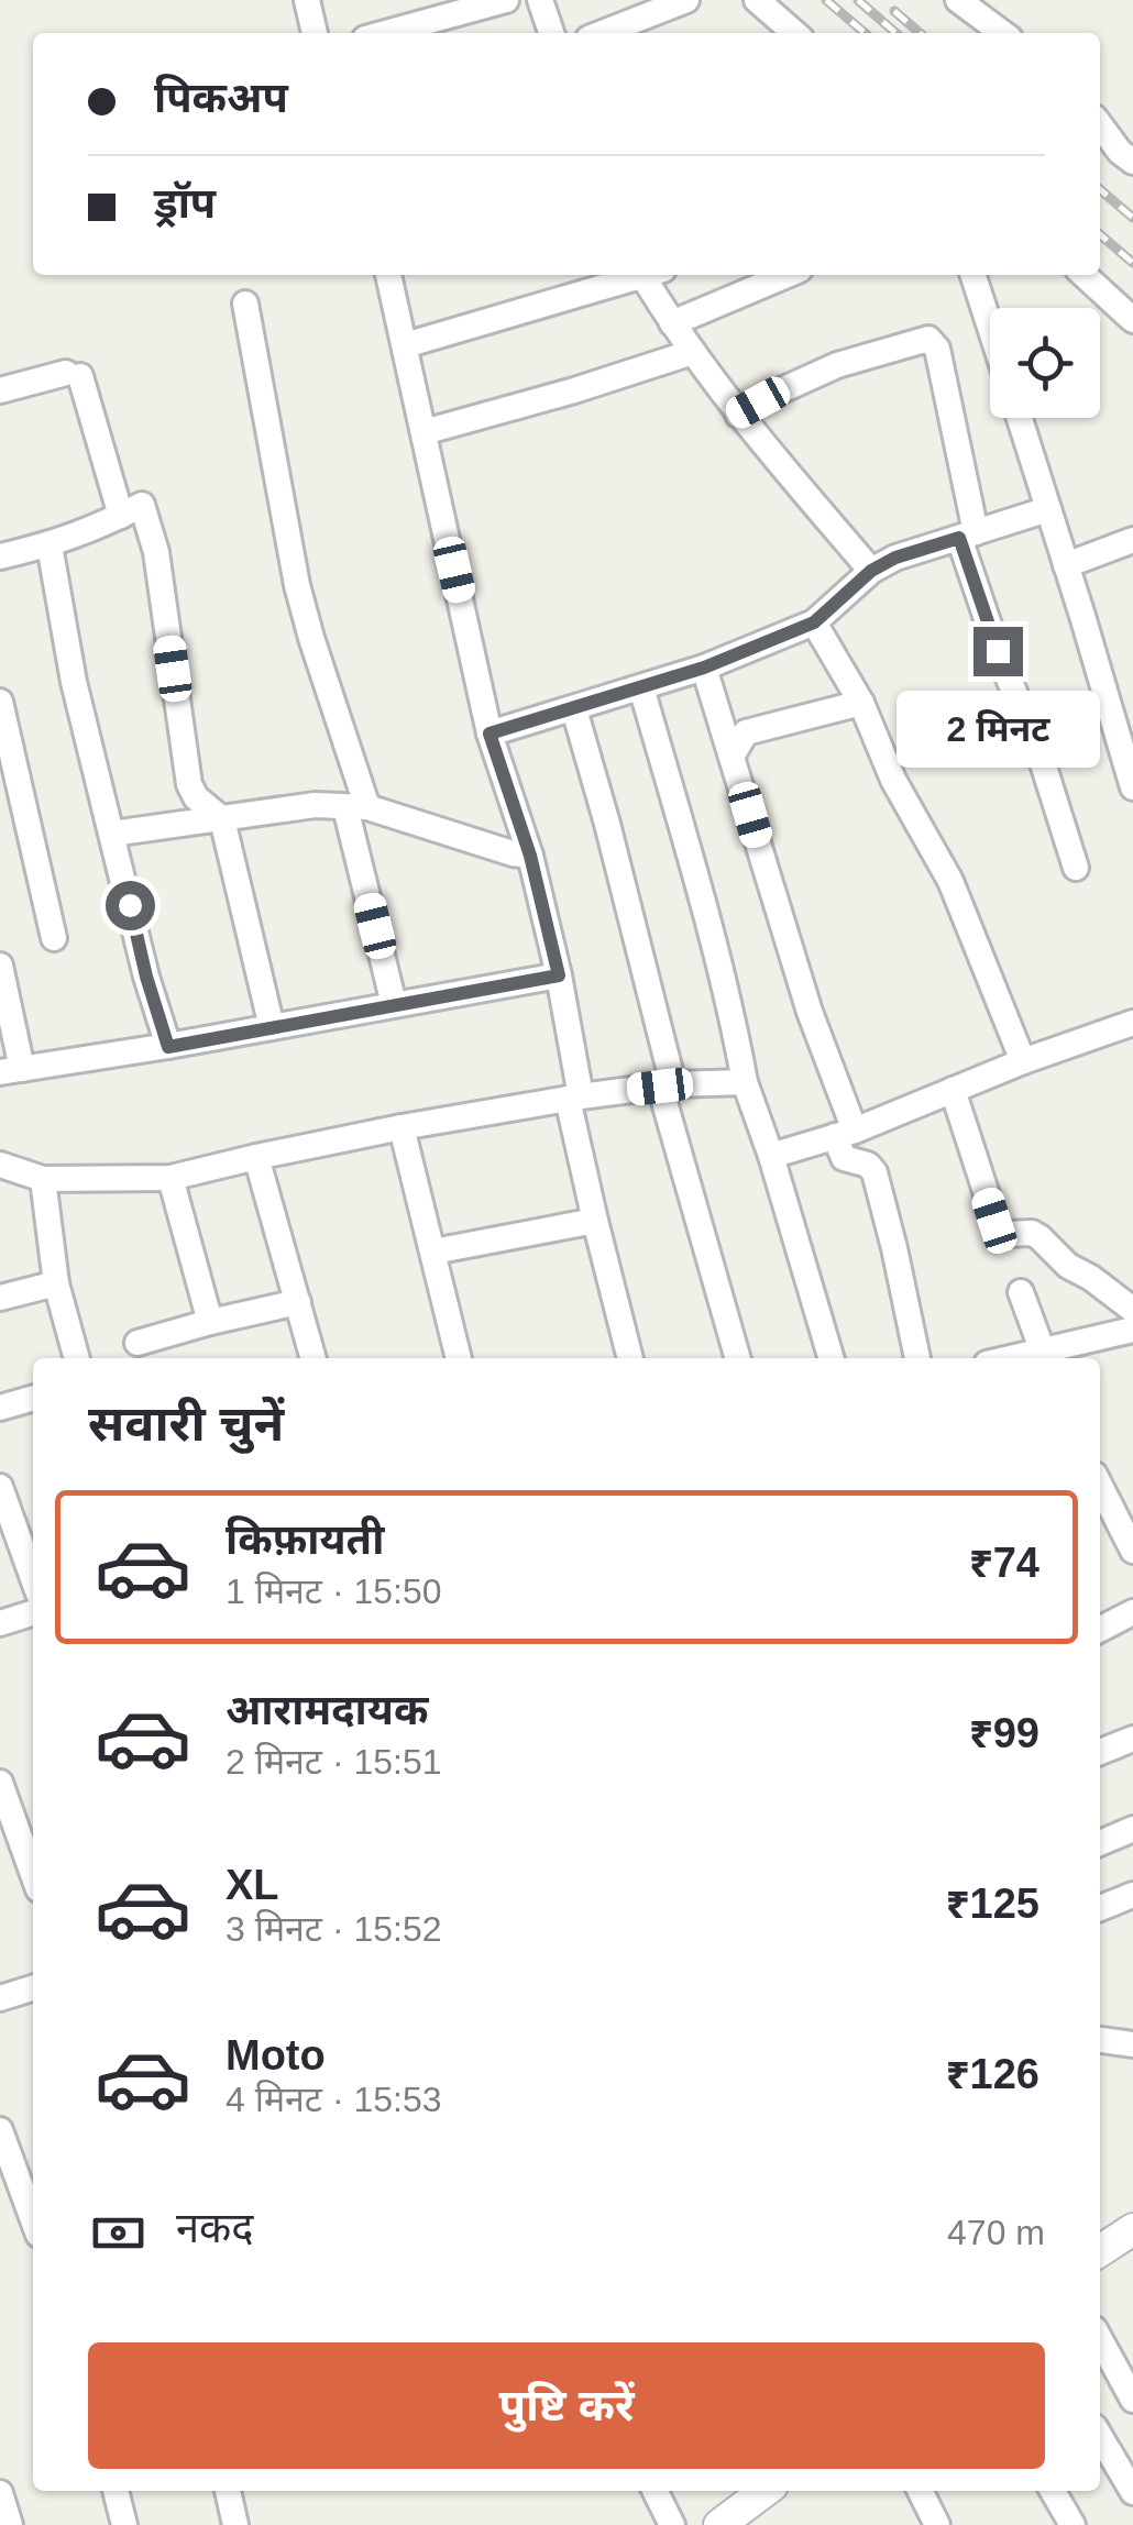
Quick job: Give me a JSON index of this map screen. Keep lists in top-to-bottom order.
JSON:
{
  "page": {
    "banner": ["पिकअप", "ड्रॉप"],
    "bubble": "2 मिनट",
    "heading": "सवारी चुनें",
    "list": [
      {
        "name": "किफ़ायती",
        "note": "1 मिनट · 15:50",
        "value": "₹74"
      },
      {
        "name": "आरामदायक",
        "note": "2 मिनट · 15:51",
        "value": "₹99"
      },
      {
        "name": "XL",
        "note": "3 मिनट · 15:52",
        "value": "₹125"
      },
      {
        "name": "Moto",
        "note": "4 मिनट · 15:53",
        "value": "₹126"
      }
    ],
    "pay": ["नकद", "470 m"],
    "buttons": "पुष्टि करें"
  }
}
